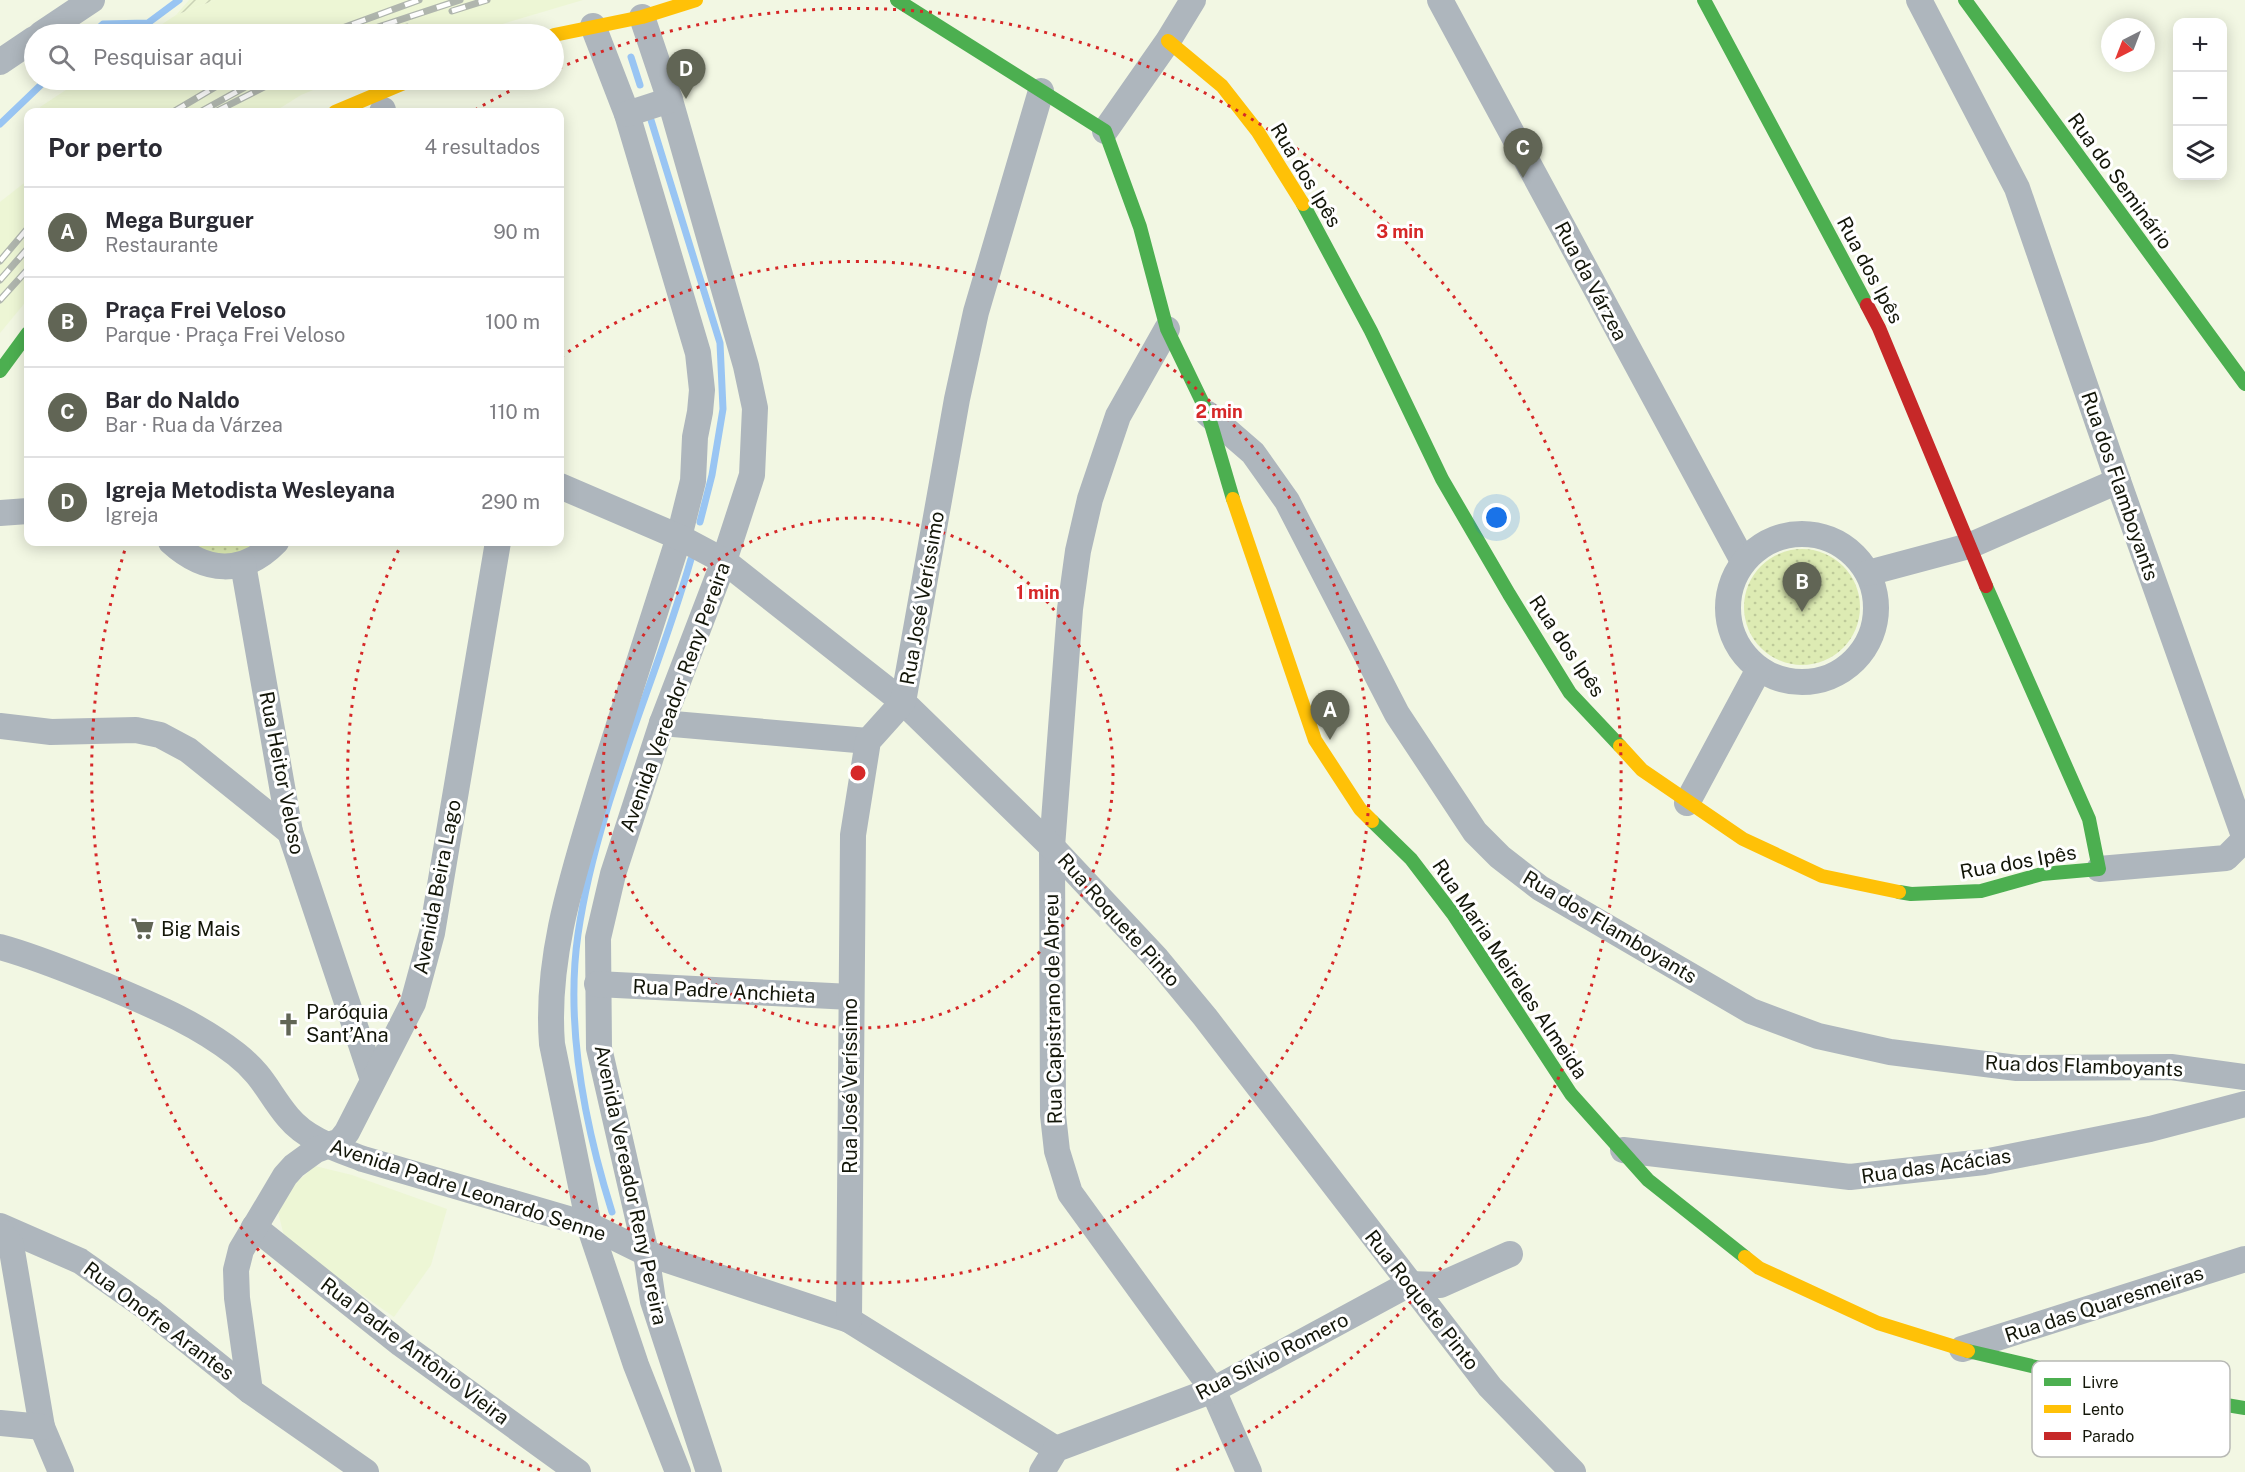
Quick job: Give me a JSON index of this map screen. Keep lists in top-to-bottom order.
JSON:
{
  "streets": {
    "street": [
      "Rua dos Ipês",
      "Rua do Seminário",
      "Rua da Várzea",
      "Rua dos Flamboyants",
      "Rua José Veríssimo",
      "Avenida Vereador Reny Pereira",
      "Rua Heitor Veloso",
      "Avenida Beira Lago",
      "Rua Roquete Pinto",
      "Rua Maria Meireles Almeida",
      "Rua Padre Anchieta",
      "Rua Capistrano de Abreu",
      "Rua das Acácias",
      "Avenida Padre Leonardo Senne",
      "Rua das Quaresmeiras",
      "Rua Onofre Arantes",
      "Rua Padre Antônio Vieira",
      "Rua Sílvio Romero"
    ]
  },
  "crossings": [
    ["Rua dos Ipês", "Rua dos Flamboyants"],
    ["Rua dos Flamboyants", "Rua Maria Meireles Almeida"],
    ["Rua José Veríssimo", "Rua Roquete Pinto"],
    ["Rua José Veríssimo", "Rua Padre Anchieta"],
    ["Rua José Veríssimo", "Avenida Padre Leonardo Senne"],
    ["Avenida Vereador Reny Pereira", "Rua Roquete Pinto"],
    ["Avenida Vereador Reny Pereira", "Rua Padre Anchieta"],
    ["Avenida Vereador Reny Pereira", "Avenida Padre Leonardo Senne"],
    ["Rua Heitor Veloso", "Avenida Beira Lago"],
    ["Avenida Beira Lago", "Avenida Padre Leonardo Senne"],
    ["Avenida Beira Lago", "Rua Onofre Arantes"],
    ["Avenida Beira Lago", "Rua Padre Antônio Vieira"],
    ["Rua Roquete Pinto", "Rua Capistrano de Abreu"],
    ["Rua Roquete Pinto", "Rua Sílvio Romero"],
    ["Rua Maria Meireles Almeida", "Rua Capistrano de Abreu"],
    ["Rua Maria Meireles Almeida", "Rua das Acácias"],
    ["Rua Maria Meireles Almeida", "Rua das Quaresmeiras"],
    ["Rua Capistrano de Abreu", "Rua Sílvio Romero"],
    ["Avenida Padre Leonardo Senne", "Rua Sílvio Romero"]
  ],
  "places": {
    "supermarket": ["Big Mais"],
    "church": ["Paróquia Sant’Ana"]
  },
  "legend": ["Livre", "Lento", "Parado"],
  "north": "bottom left",
  "page": {
    "map_buttons": ["+", "−"],
    "search": "Pesquisar aqui",
    "pins": [
      "D",
      "C",
      "B",
      "A"
    ],
    "heading": ["Por perto", "4 resultados"],
    "list": [
      {
        "mark": "A",
        "name": "Mega Burguer",
        "note": "Restaurante",
        "value": "90 m"
      },
      {
        "mark": "B",
        "name": "Praça Frei Veloso",
        "note": "Parque · Praça Frei Veloso",
        "value": "100 m"
      },
      {
        "mark": "C",
        "name": "Bar do Naldo",
        "note": "Bar · Rua da Várzea",
        "value": "110 m"
      },
      {
        "mark": "D",
        "name": "Igreja Metodista Wesleyana",
        "note": "Igreja",
        "value": "290 m"
      }
    ]
  },
  "rings": ["3 min", "2 min", "1 min"]
}
